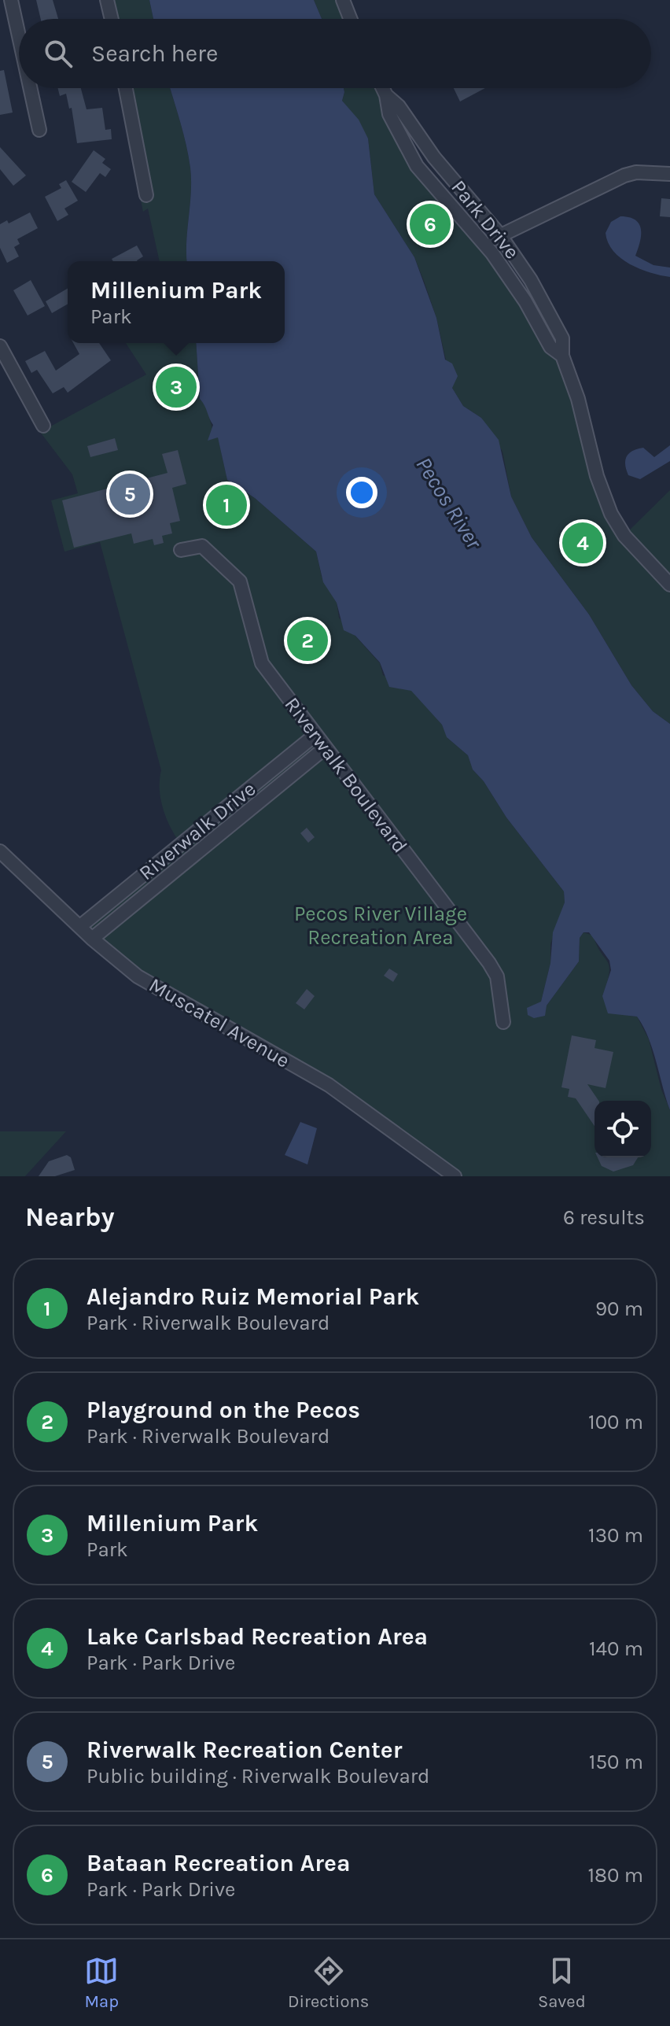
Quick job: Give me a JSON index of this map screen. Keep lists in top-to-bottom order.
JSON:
{
  "streets": {
    "street": [
      "Park Drive",
      "Riverwalk Boulevard",
      "Riverwalk Drive",
      "Muscatel Avenue"
    ]
  },
  "crossings": [
    ["Riverwalk Boulevard", "Riverwalk Drive"],
    ["Riverwalk Drive", "Muscatel Avenue"]
  ],
  "water": ["Pecos River"],
  "parks": ["Pecos River Village Recreation Area"],
  "page": {
    "search": "Search here",
    "pins": [
      "6",
      "3",
      "5",
      "1",
      "4",
      "2"
    ],
    "popup": ["Millenium Park", "Park"],
    "heading": ["Nearby", "6 results"],
    "list": [
      {
        "mark": "1",
        "name": "Alejandro Ruiz Memorial Park",
        "note": "Park · Riverwalk Boulevard",
        "value": "90 m"
      },
      {
        "mark": "2",
        "name": "Playground on the Pecos",
        "note": "Park · Riverwalk Boulevard",
        "value": "100 m"
      },
      {
        "mark": "3",
        "name": "Millenium Park",
        "note": "Park",
        "value": "130 m"
      },
      {
        "mark": "4",
        "name": "Lake Carlsbad Recreation Area",
        "note": "Park · Park Drive",
        "value": "140 m"
      },
      {
        "mark": "5",
        "name": "Riverwalk Recreation Center",
        "note": "Public building · Riverwalk Boulevard",
        "value": "150 m"
      },
      {
        "mark": "6",
        "name": "Bataan Recreation Area",
        "note": "Park · Park Drive",
        "value": "180 m"
      }
    ],
    "nav": ["Map", "Directions", "Saved"]
  }
}
